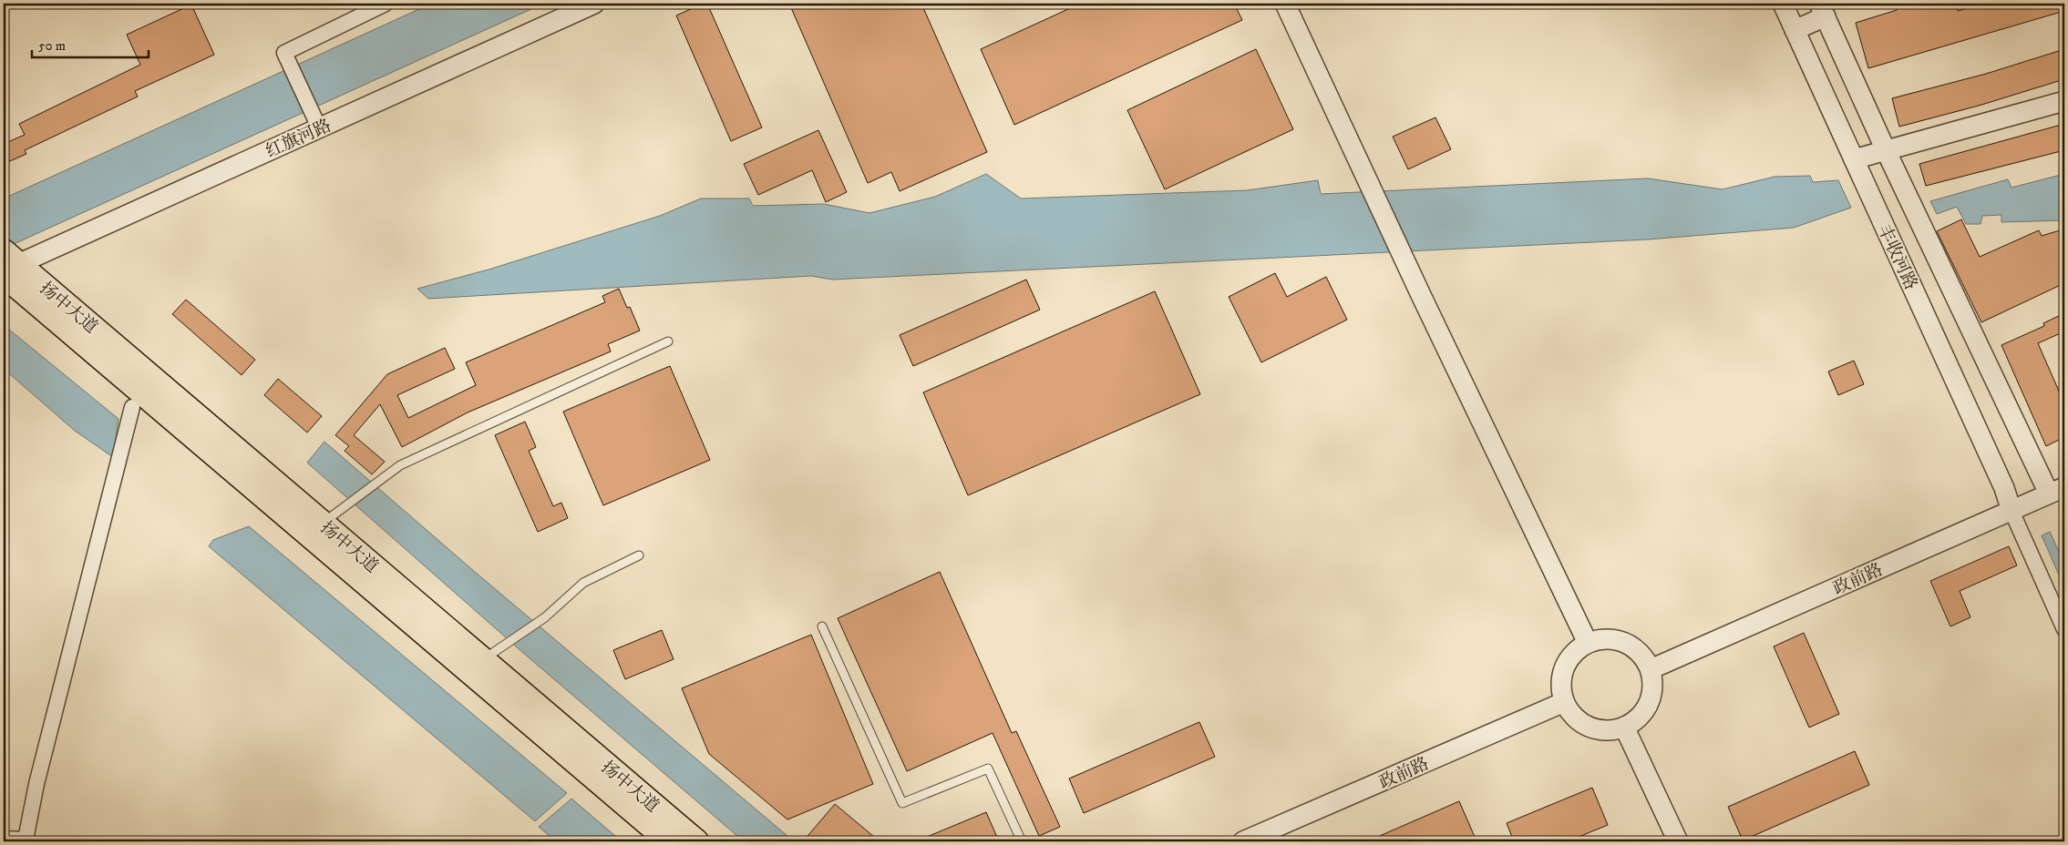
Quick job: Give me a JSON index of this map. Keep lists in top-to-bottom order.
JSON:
{
  "streets": {
    "main road": ["扬中大道"],
    "street": ["红旗河路", "丰收河路", "政前路"]
  },
  "crossings": [
    ["红旗河路", "扬中大道"],
    ["丰收河路", "政前路"]
  ],
  "scale_bar": "50 m"
}
